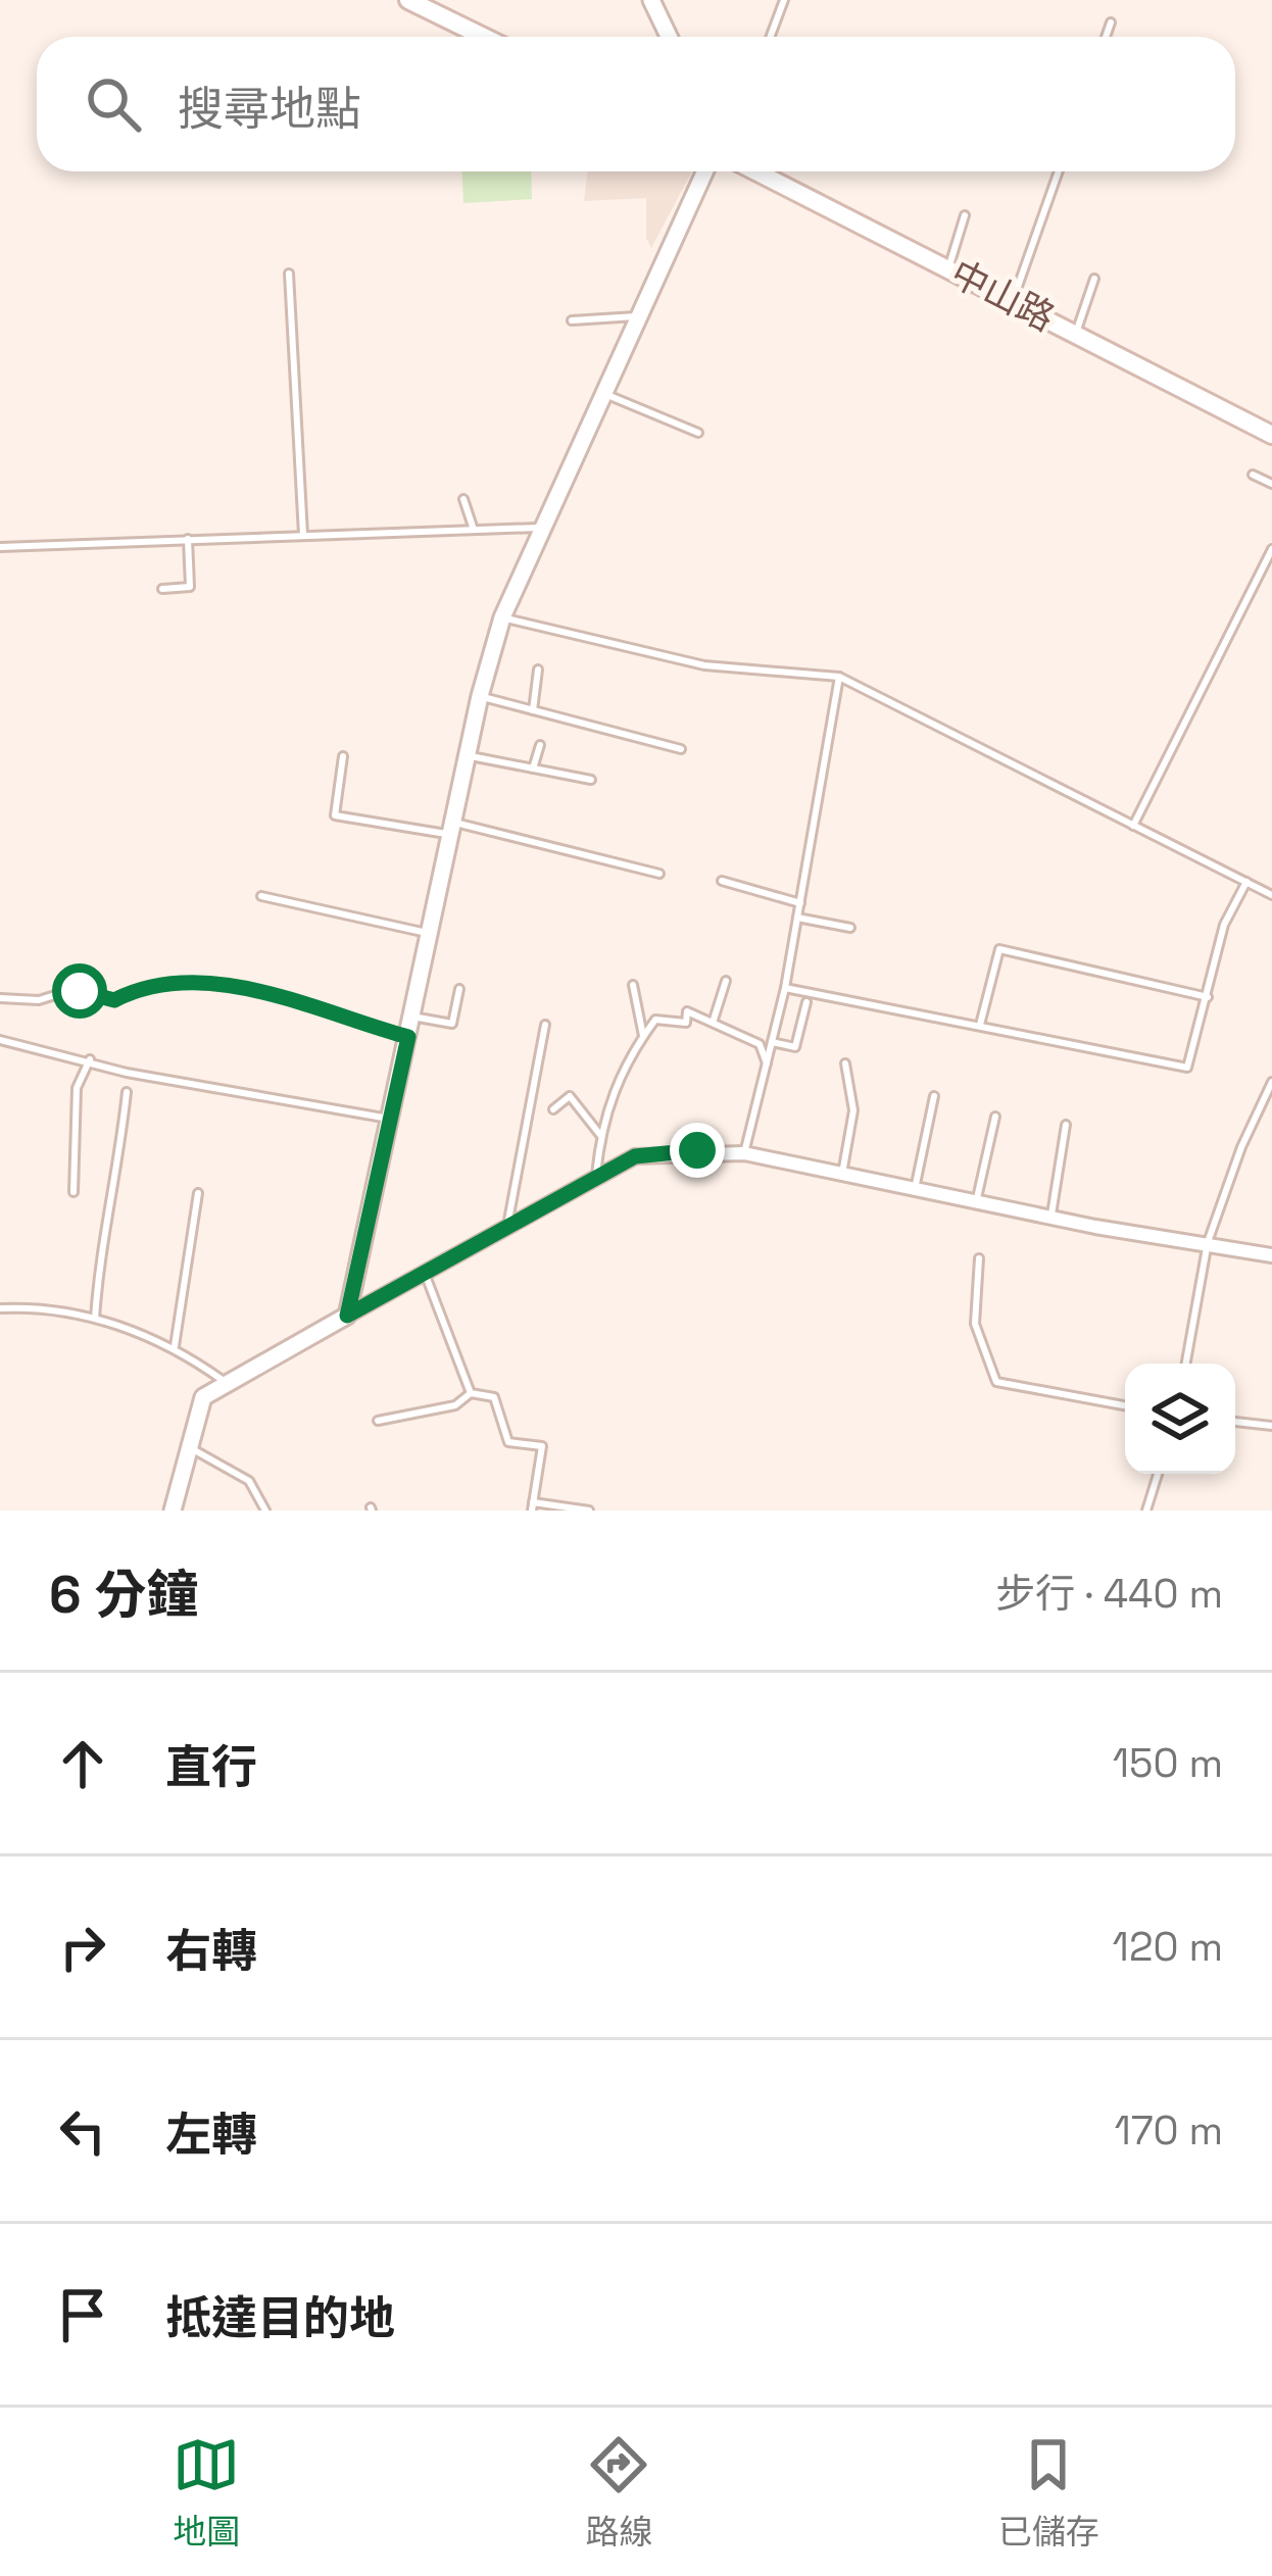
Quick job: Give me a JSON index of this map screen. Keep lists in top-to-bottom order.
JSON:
{
  "streets": {
    "main road": ["中山路"]
  },
  "page": {
    "search": "搜尋地點",
    "heading": ["6 分鐘", "步行 · 440 m"],
    "list": [
      ["直行", "150 m"],
      ["右轉", "120 m"],
      ["左轉", "170 m"],
      "抵達目的地"
    ],
    "nav": ["地圖", "路線", "已儲存"]
  }
}
